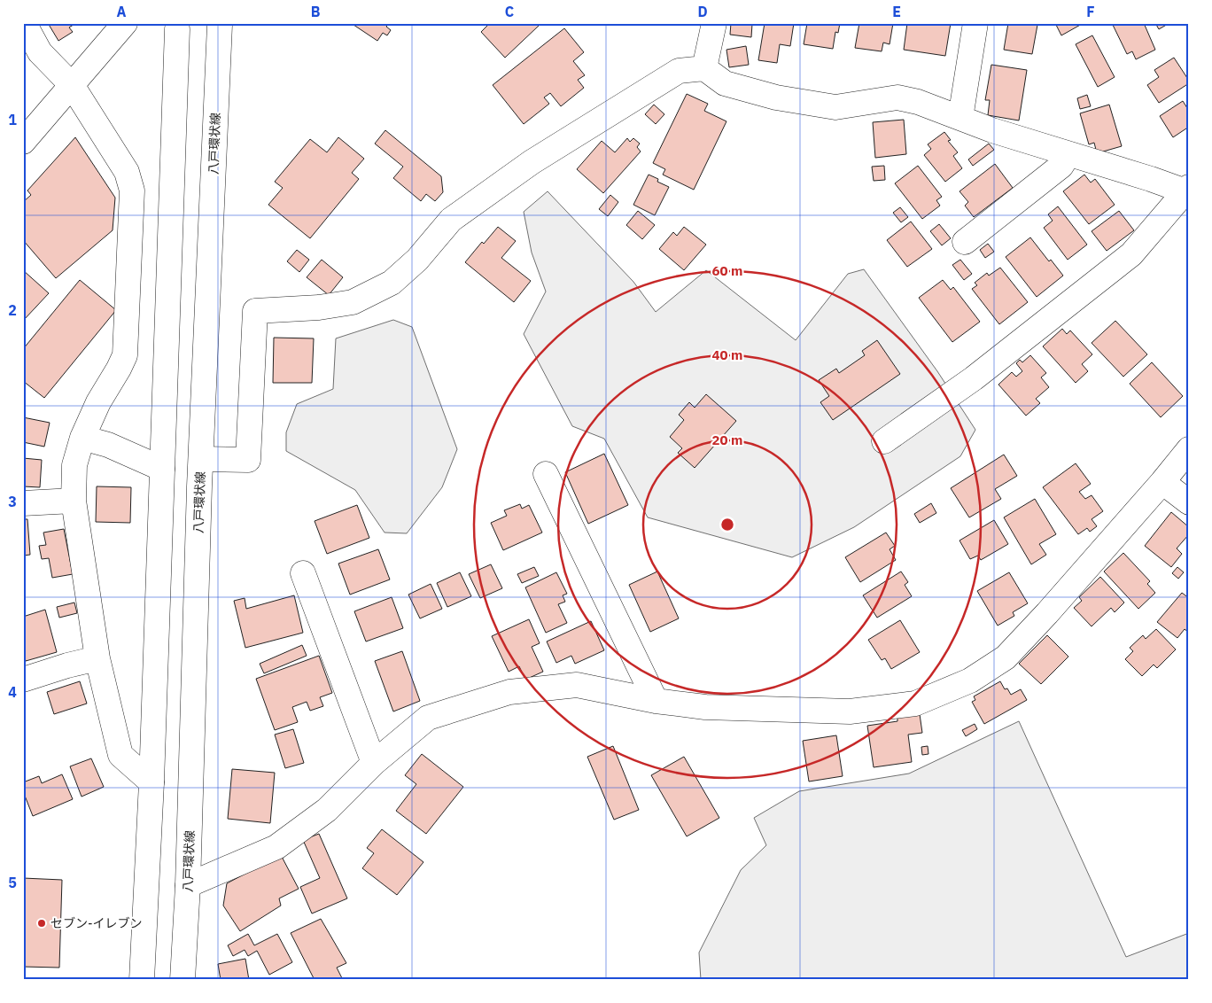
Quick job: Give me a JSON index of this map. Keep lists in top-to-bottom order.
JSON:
{
  "streets": {
    "street": ["八戸環状線"]
  },
  "places": ["セブン-イレブン"],
  "grid": {
    "columns": [
      "A",
      "B",
      "C",
      "D",
      "E",
      "F"
    ],
    "rows": [
      "1",
      "2",
      "3",
      "4",
      "5"
    ]
  },
  "rings": ["60 m", "40 m", "20 m"]
}
